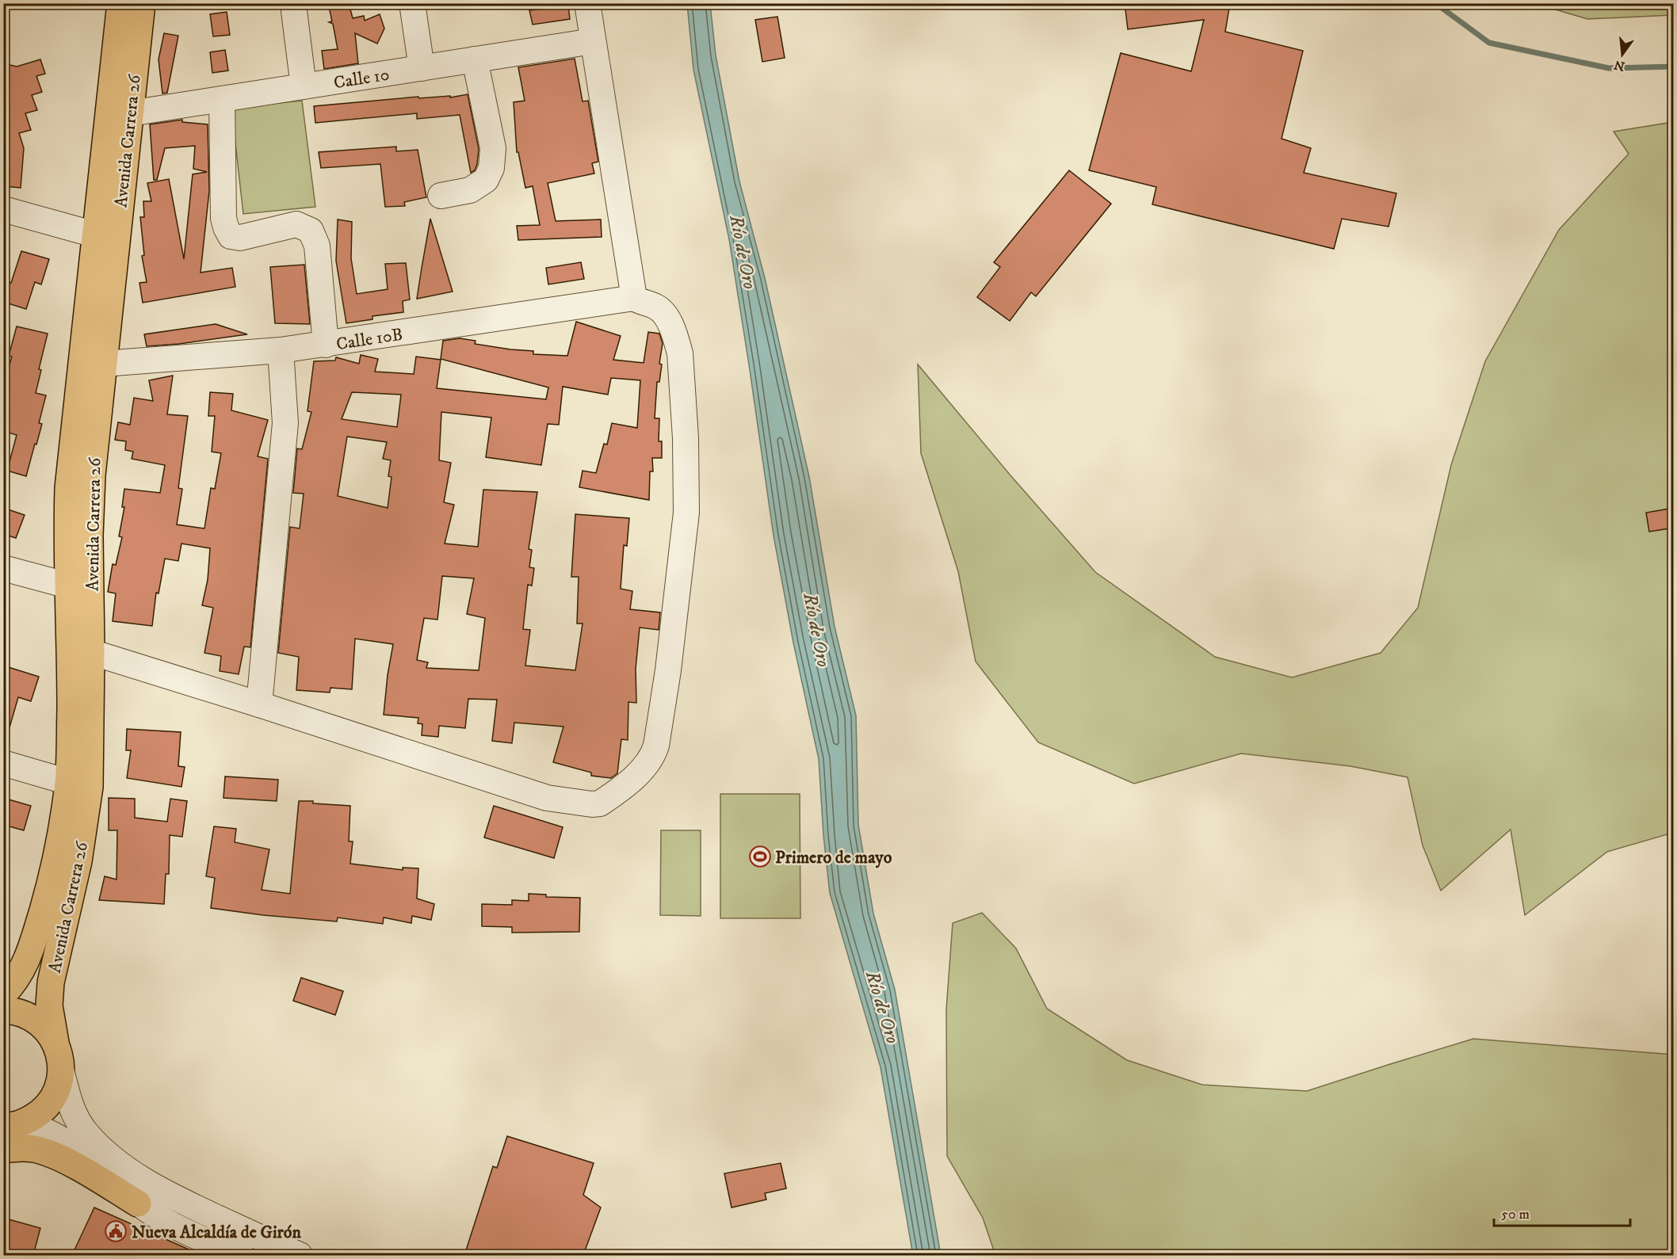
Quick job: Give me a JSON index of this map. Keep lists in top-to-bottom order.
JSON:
{
  "streets": {
    "main road": ["Avenida Carrera 26"],
    "street": ["Calle 10", "Calle 10B"]
  },
  "crossings": [
    ["Calle 10", "Avenida Carrera 26"],
    ["Avenida Carrera 26", "Calle 10B"]
  ],
  "water": ["Río de Oro"],
  "places": {
    "sports": ["Primero de mayo"],
    "public building": ["Nueva Alcaldía de Girón"]
  },
  "scale_bar": "50 m",
  "north": "bottom"
}
